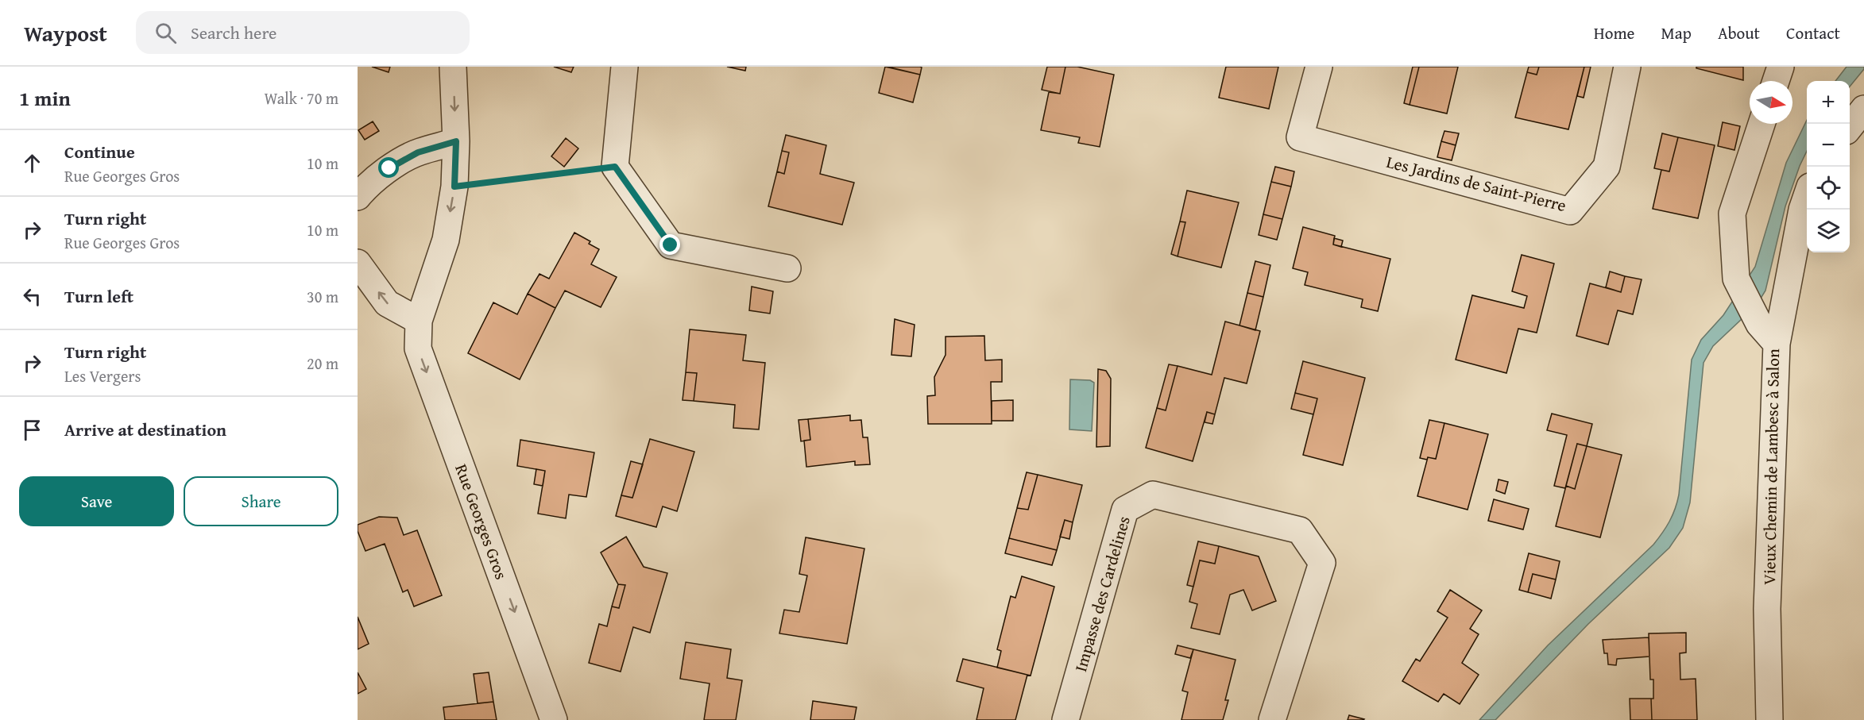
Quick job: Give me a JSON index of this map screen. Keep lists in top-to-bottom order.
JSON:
{
  "streets": {
    "street": [
      "Les Jardins de Saint-Pierre",
      "Vieux Chemin de Lambesc à Salon",
      "Rue Georges Gros",
      "Impasse des Cardelines"
    ]
  },
  "one_way": ["Rue Georges Gros"],
  "north": "right",
  "page": {
    "header": "Waypost",
    "search": "Search here",
    "nav": [
      "Home",
      "Map",
      "About",
      "Contact"
    ],
    "heading": ["1 min", "Walk · 70 m"],
    "map_buttons": ["+", "−"],
    "list": [
      ["Continue", "Rue Georges Gros", "10 m"],
      ["Turn right", "Rue Georges Gros", "10 m"],
      ["Turn left", "30 m"],
      ["Turn right", "Les Vergers", "20 m"],
      "Arrive at destination"
    ],
    "buttons": ["Save", "Share"]
  }
}
